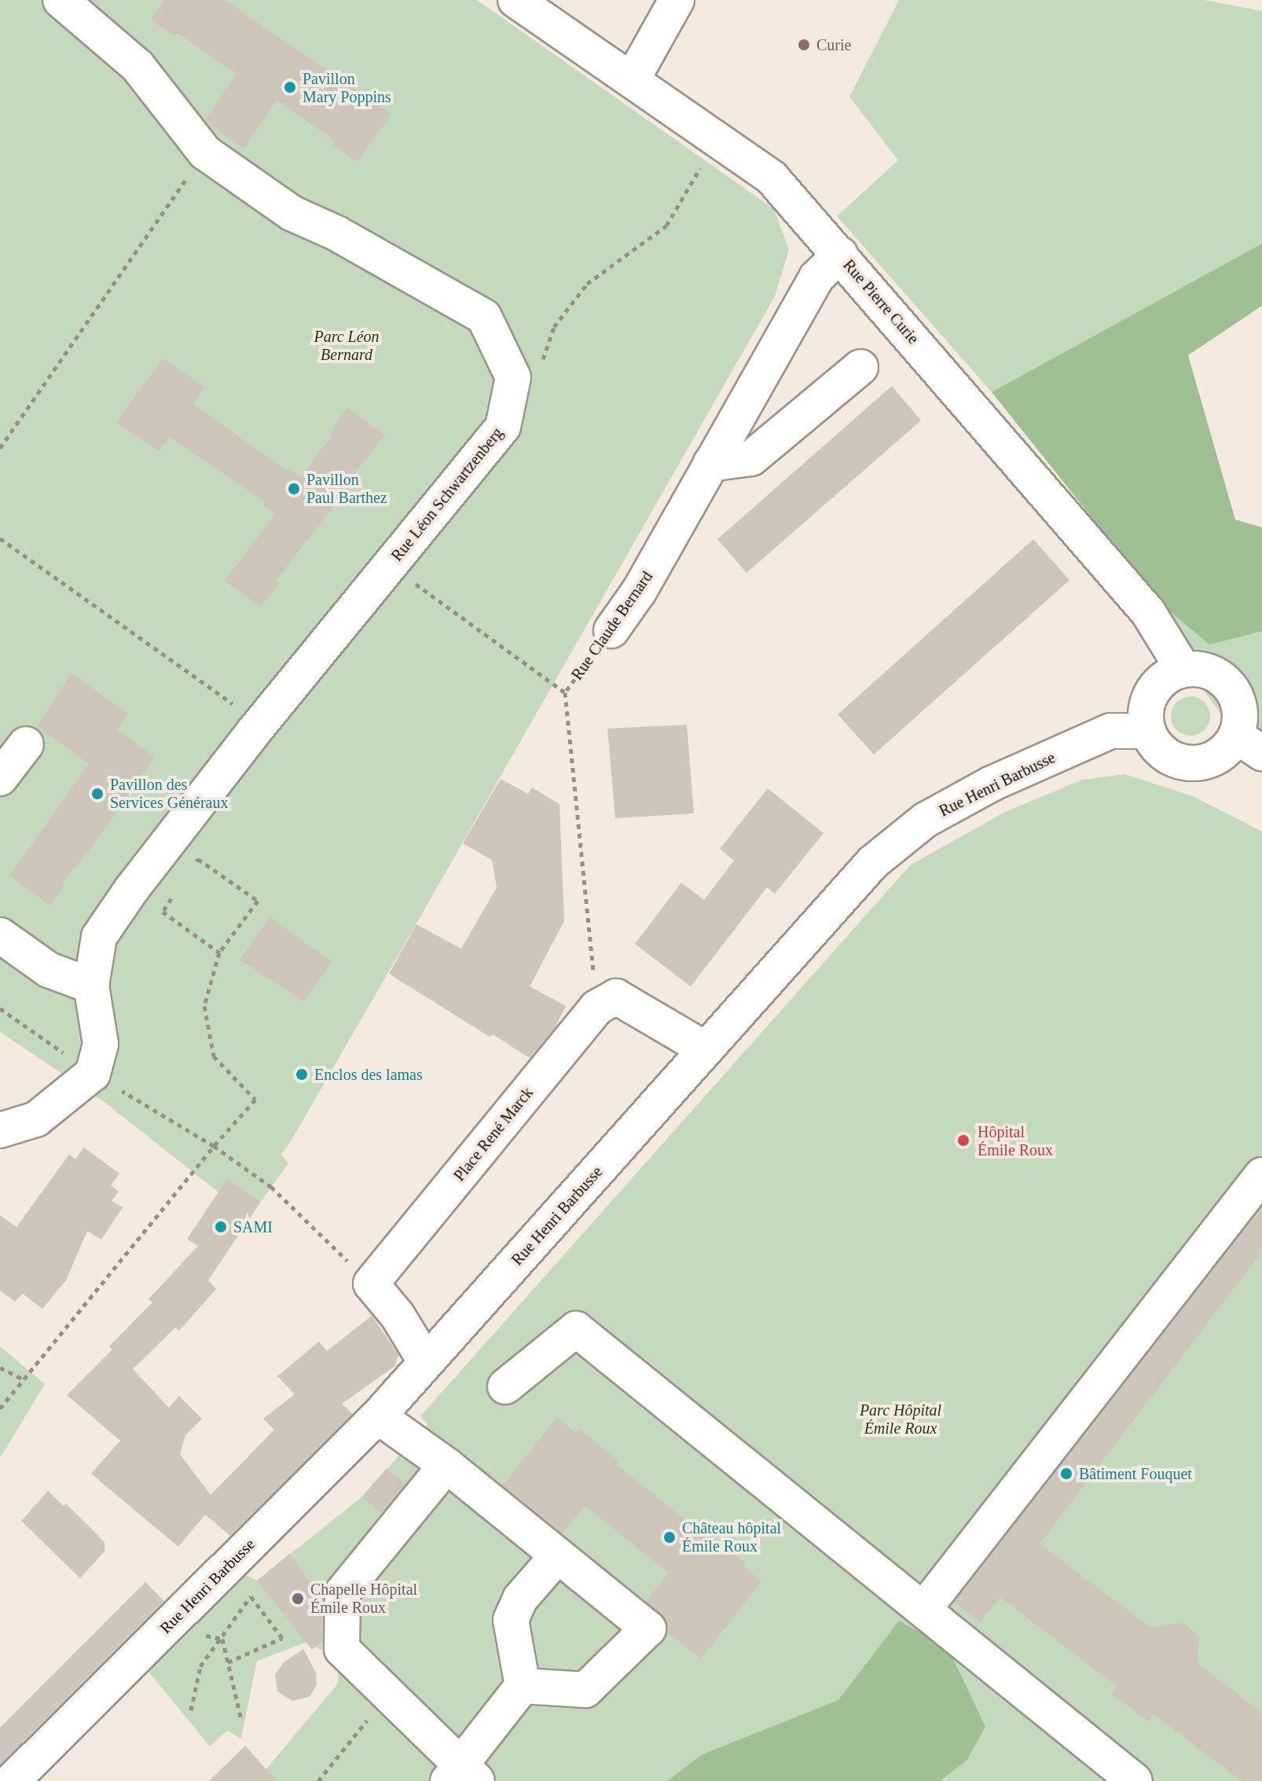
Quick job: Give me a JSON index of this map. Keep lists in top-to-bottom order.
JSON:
{
  "streets": {
    "street": [
      "Rue Pierre Curie",
      "Rue Léon Schwartzenberg",
      "Rue Claude Bernard",
      "Rue Henri Barbusse",
      "Place René Marck"
    ]
  },
  "crossings": [
    ["Rue Pierre Curie", "Rue Claude Bernard"],
    ["Rue Pierre Curie", "Rue Henri Barbusse"],
    ["Rue Claude Bernard", "Place René Marck"]
  ],
  "parks": ["Parc Léon Bernard", "Parc Hôpital Émile Roux"],
  "places": [
    "Curie",
    "Pavillon Mary Poppins",
    "Pavillon Paul Barthez",
    "Pavillon des Services Généraux",
    "Enclos des lamas",
    "Hôpital Émile Roux",
    "SAMI",
    "Bâtiment Fouquet",
    "Château hôpital Émile Roux",
    "Chapelle Hôpital Émile Roux"
  ]
}
